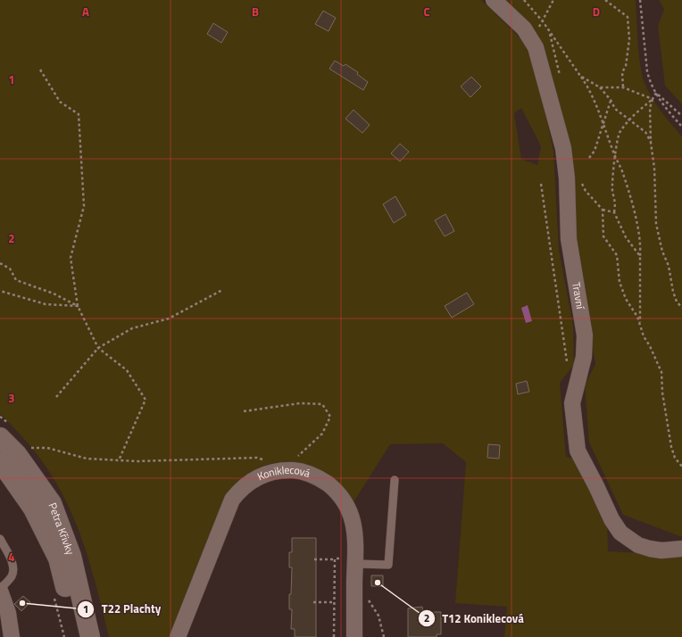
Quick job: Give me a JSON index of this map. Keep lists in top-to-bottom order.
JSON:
{
  "streets": {
    "street": ["Travní", "Koniklecová", "Petra Křivky"]
  },
  "places": ["T12 Koniklecová", "T22 Plachty"],
  "grid": {
    "columns": [
      "A",
      "B",
      "C",
      "D"
    ],
    "rows": [
      "1",
      "2",
      "3",
      "4"
    ]
  }
}
